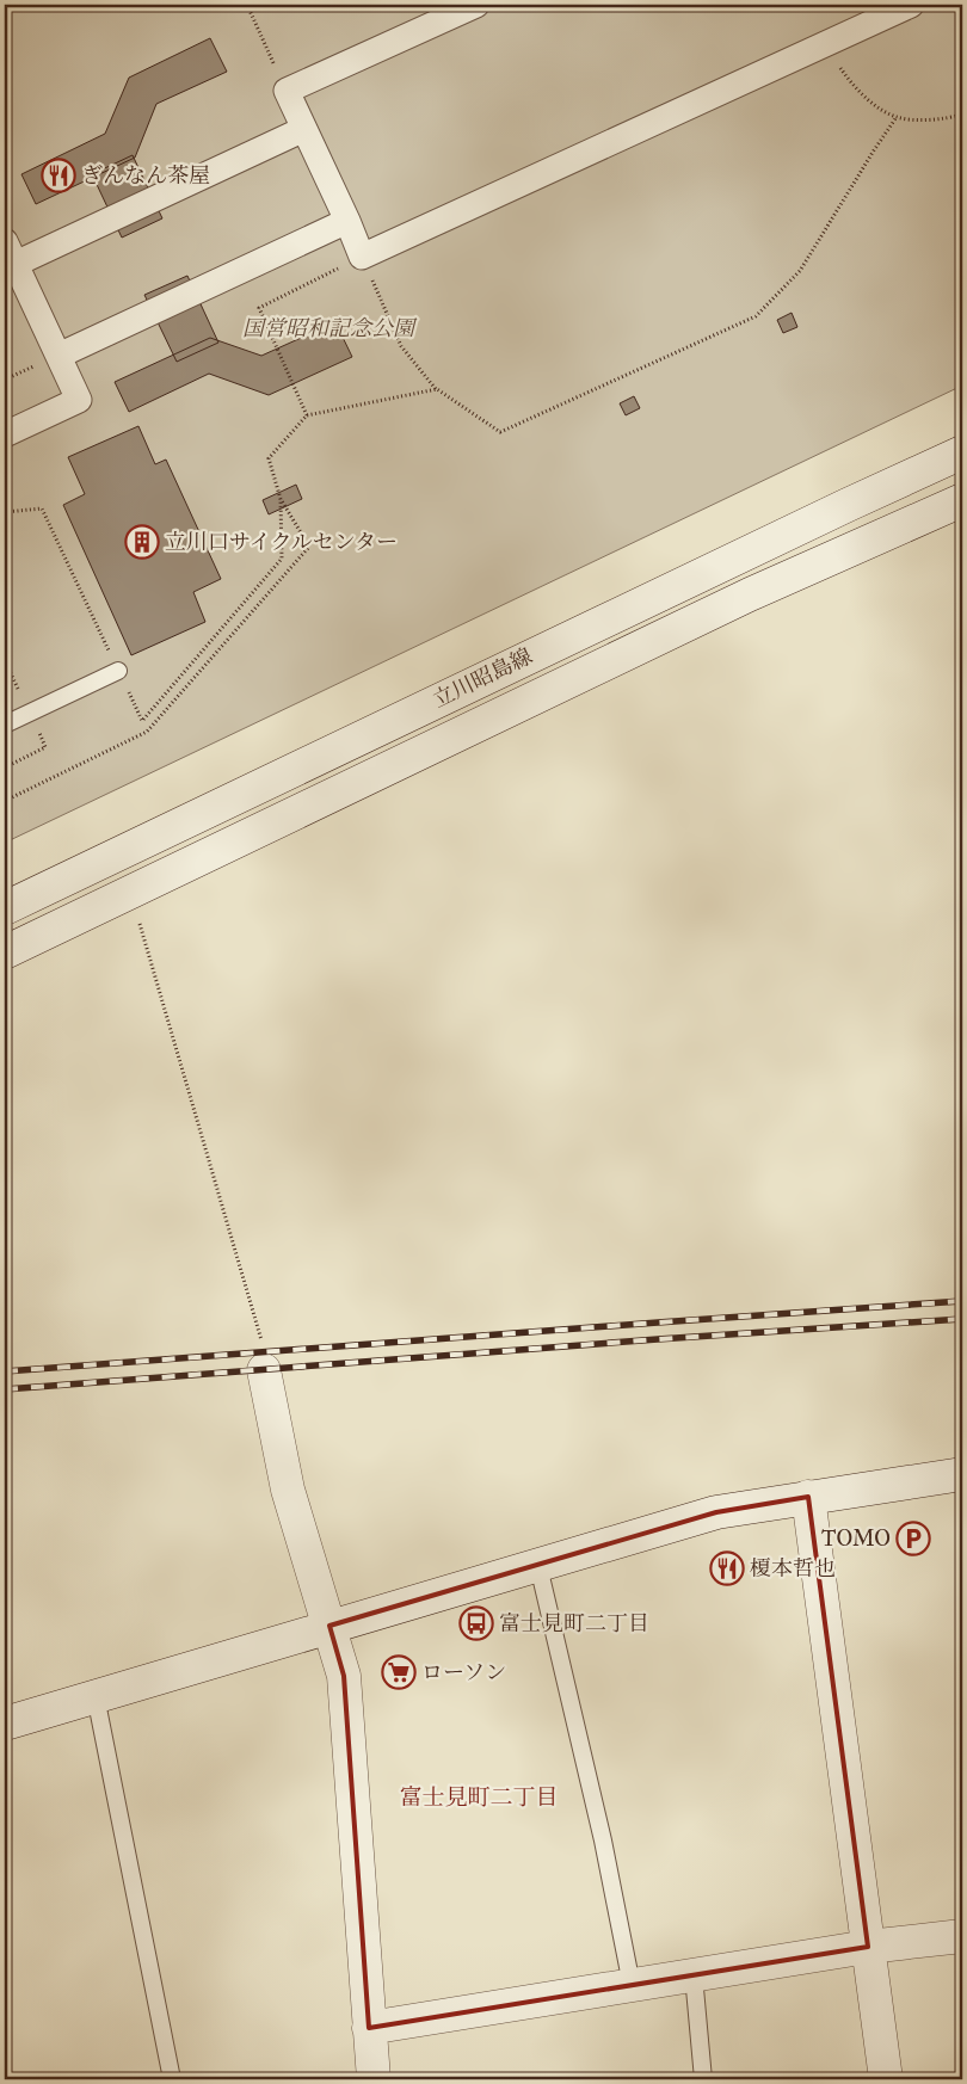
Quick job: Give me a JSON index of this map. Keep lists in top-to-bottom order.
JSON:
{
  "streets": {
    "main road": ["立川昭島線"]
  },
  "districts": ["富士見町二丁目"],
  "parks": ["国営昭和記念公園"],
  "places": {
    "restaurant": ["ぎんなん茶屋", "榎本哲也"],
    "building": ["立川口サイクルセンター"],
    "parking": ["TOMO"],
    "bus stop": ["富士見町二丁目"],
    "supermarket": ["ローソン"]
  }
}
